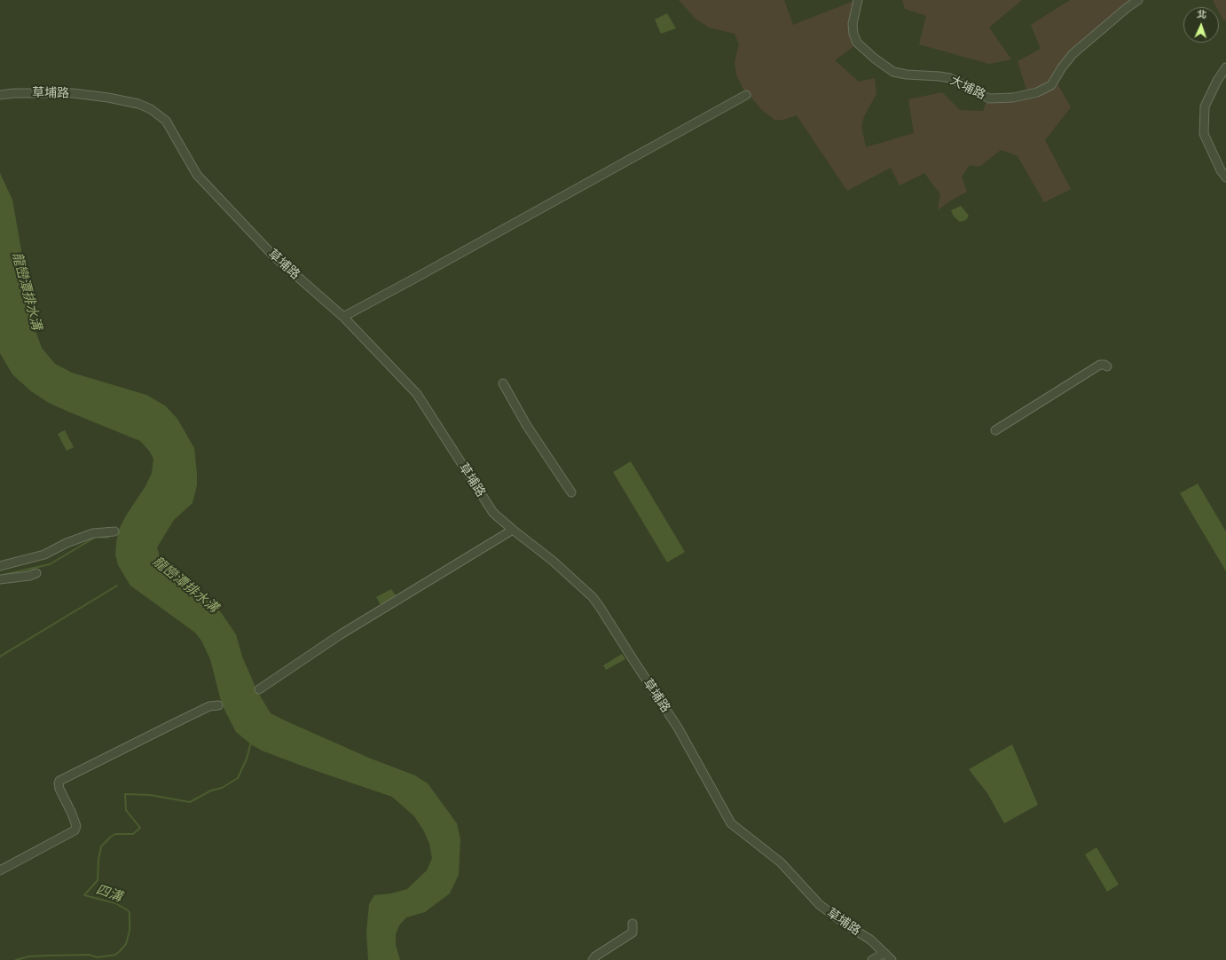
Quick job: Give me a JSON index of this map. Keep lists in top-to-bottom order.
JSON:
{
  "streets": {
    "street": ["大埔路", "草埔路"]
  },
  "water": ["龍巒潭排水溝", "四溝"],
  "north": "top"
}
